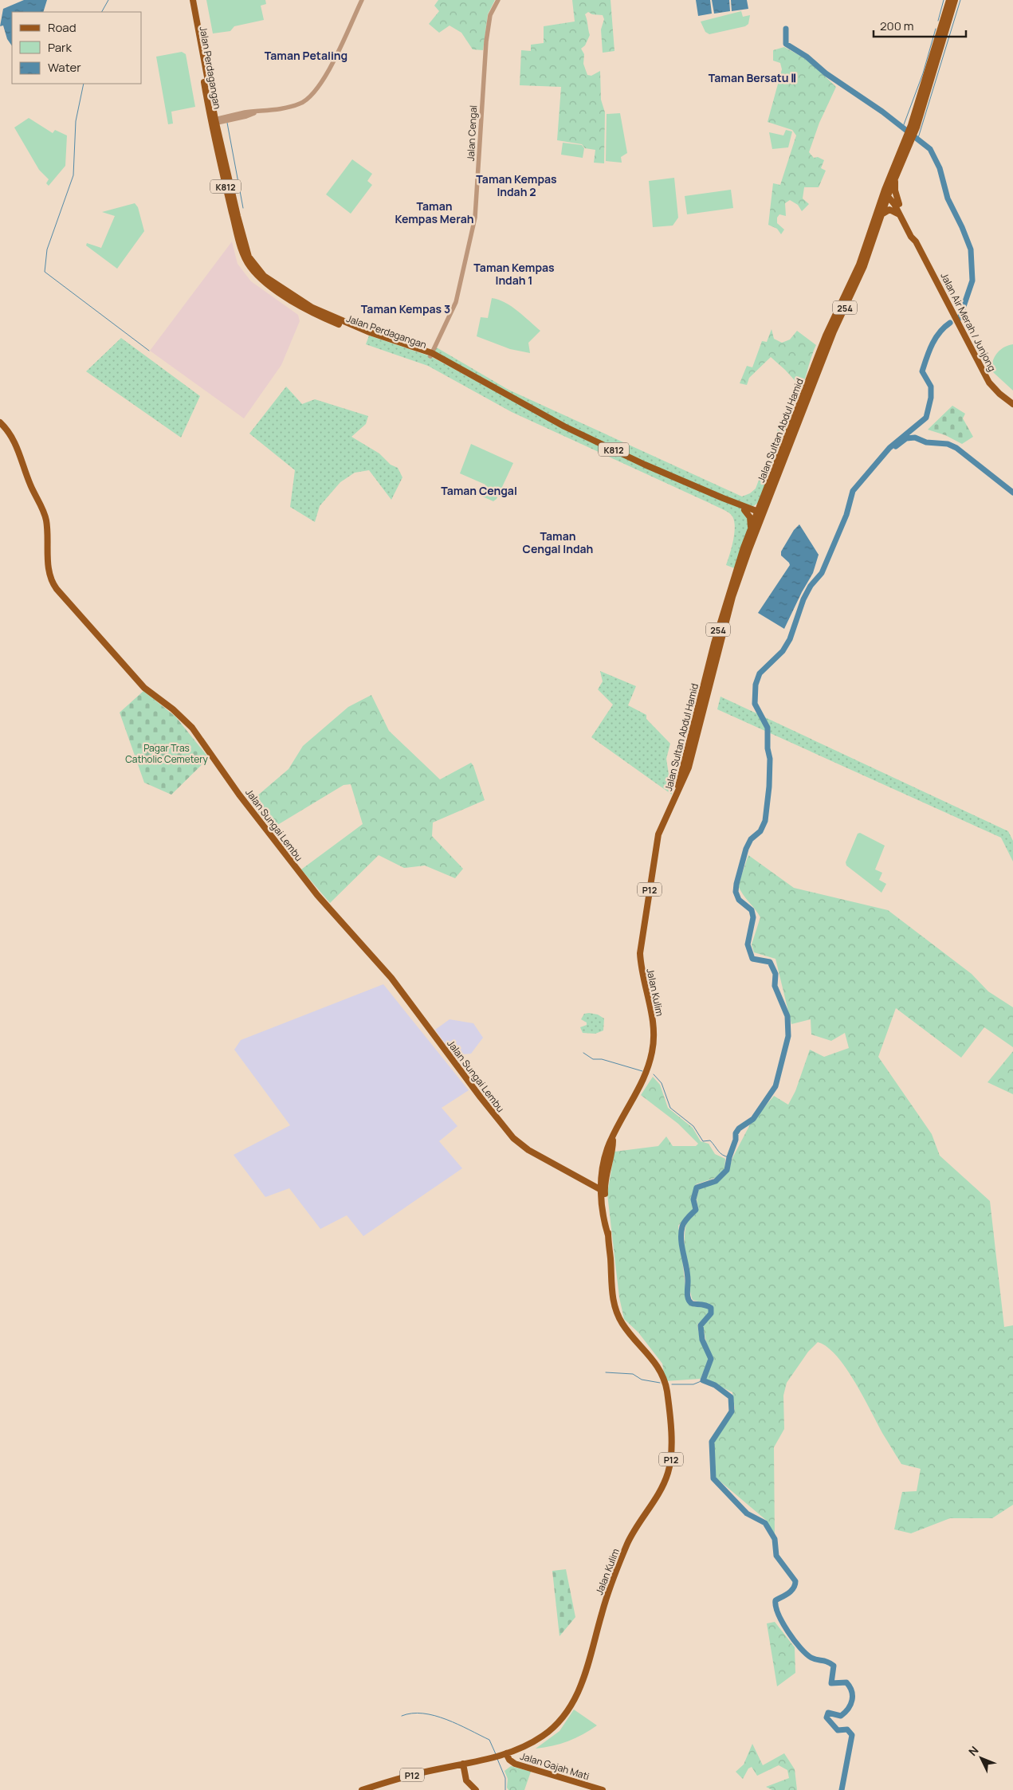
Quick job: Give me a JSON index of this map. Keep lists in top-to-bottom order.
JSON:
{
  "streets": {
    "main road": [
      "Jalan Perdagangan",
      "K812",
      "254",
      "Jalan Air Merah / Junjong",
      "Jalan Sultan Abdul Hamid",
      "Jalan Sungai Lembu",
      "P12",
      "Jalan Kulim",
      "Jalan Gajah Mati"
    ],
    "street": ["Jalan Cengal"]
  },
  "crossings": [
    ["Jalan Perdagangan", "Jalan Cengal"],
    ["Jalan Perdagangan", "Jalan Sultan Abdul Hamid"],
    ["Jalan Air Merah / Junjong", "Jalan Sultan Abdul Hamid"],
    ["Jalan Sultan Abdul Hamid", "Jalan Kulim"],
    ["Jalan Sungai Lembu", "Jalan Kulim"],
    ["Jalan Kulim", "Jalan Gajah Mati"]
  ],
  "districts": [
    "Taman Petaling",
    "Taman Bersatu Ⅱ",
    "Taman Kempas Indah 2",
    "Taman Kempas Merah",
    "Taman Kempas Indah 1",
    "Taman Kempas 3",
    "Taman Cengal",
    "Taman Cengal Indah"
  ],
  "parks": ["Pagar Tras Catholic Cemetery"],
  "legend": ["Road", "Park", "Water"],
  "scale_bar": "200 m",
  "north": "top left"
}
